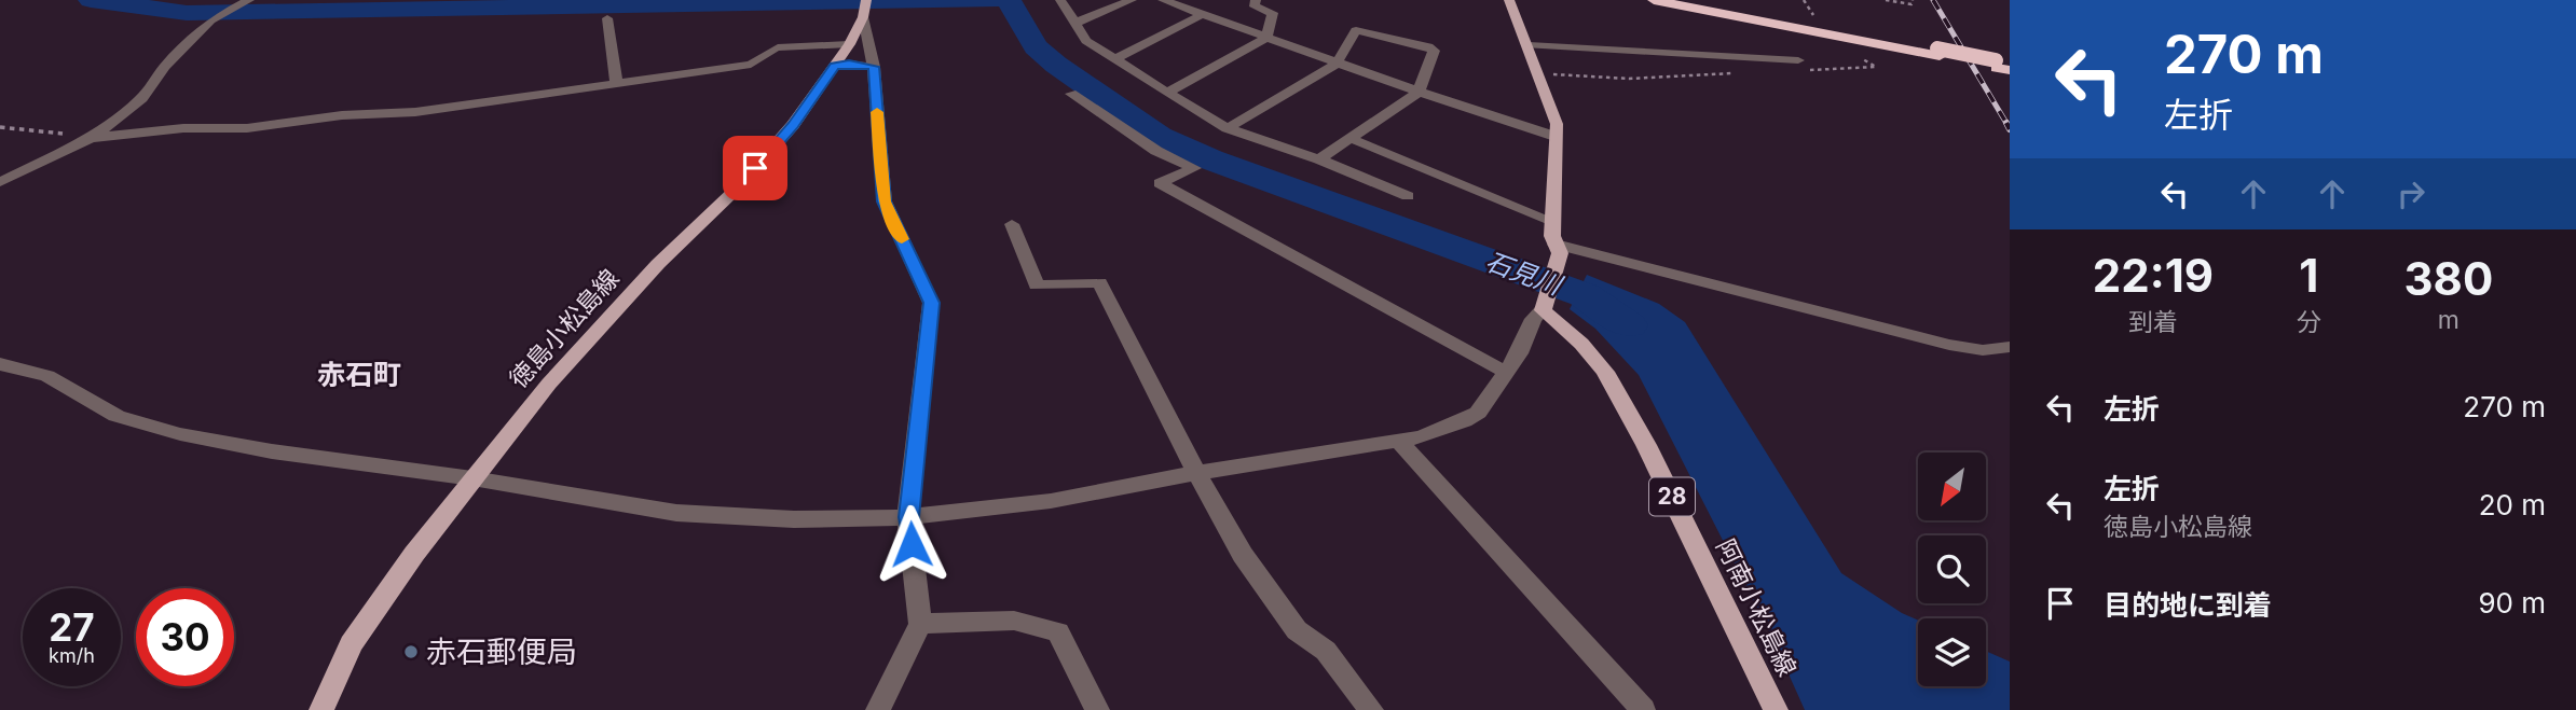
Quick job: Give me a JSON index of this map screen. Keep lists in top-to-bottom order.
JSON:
{
  "streets": {
    "main road": ["徳島小松島線", "28", "阿南小松島線"]
  },
  "districts": ["赤石町"],
  "water": ["石見川"],
  "places": ["赤石郵便局"],
  "north": "bottom left",
  "page": {
    "turn": ["270 m", "左折"],
    "eta": [
      "22:19",
      "到着",
      "1",
      "分",
      "380",
      "m"
    ],
    "list": [
      {
        "name": "左折",
        "value": "270 m"
      },
      {
        "name": "左折",
        "note": "徳島小松島線",
        "value": "20 m"
      },
      {
        "name": "目的地に到着",
        "value": "90 m"
      }
    ],
    "speed": "27 km/h",
    "limit": "30"
  }
}
